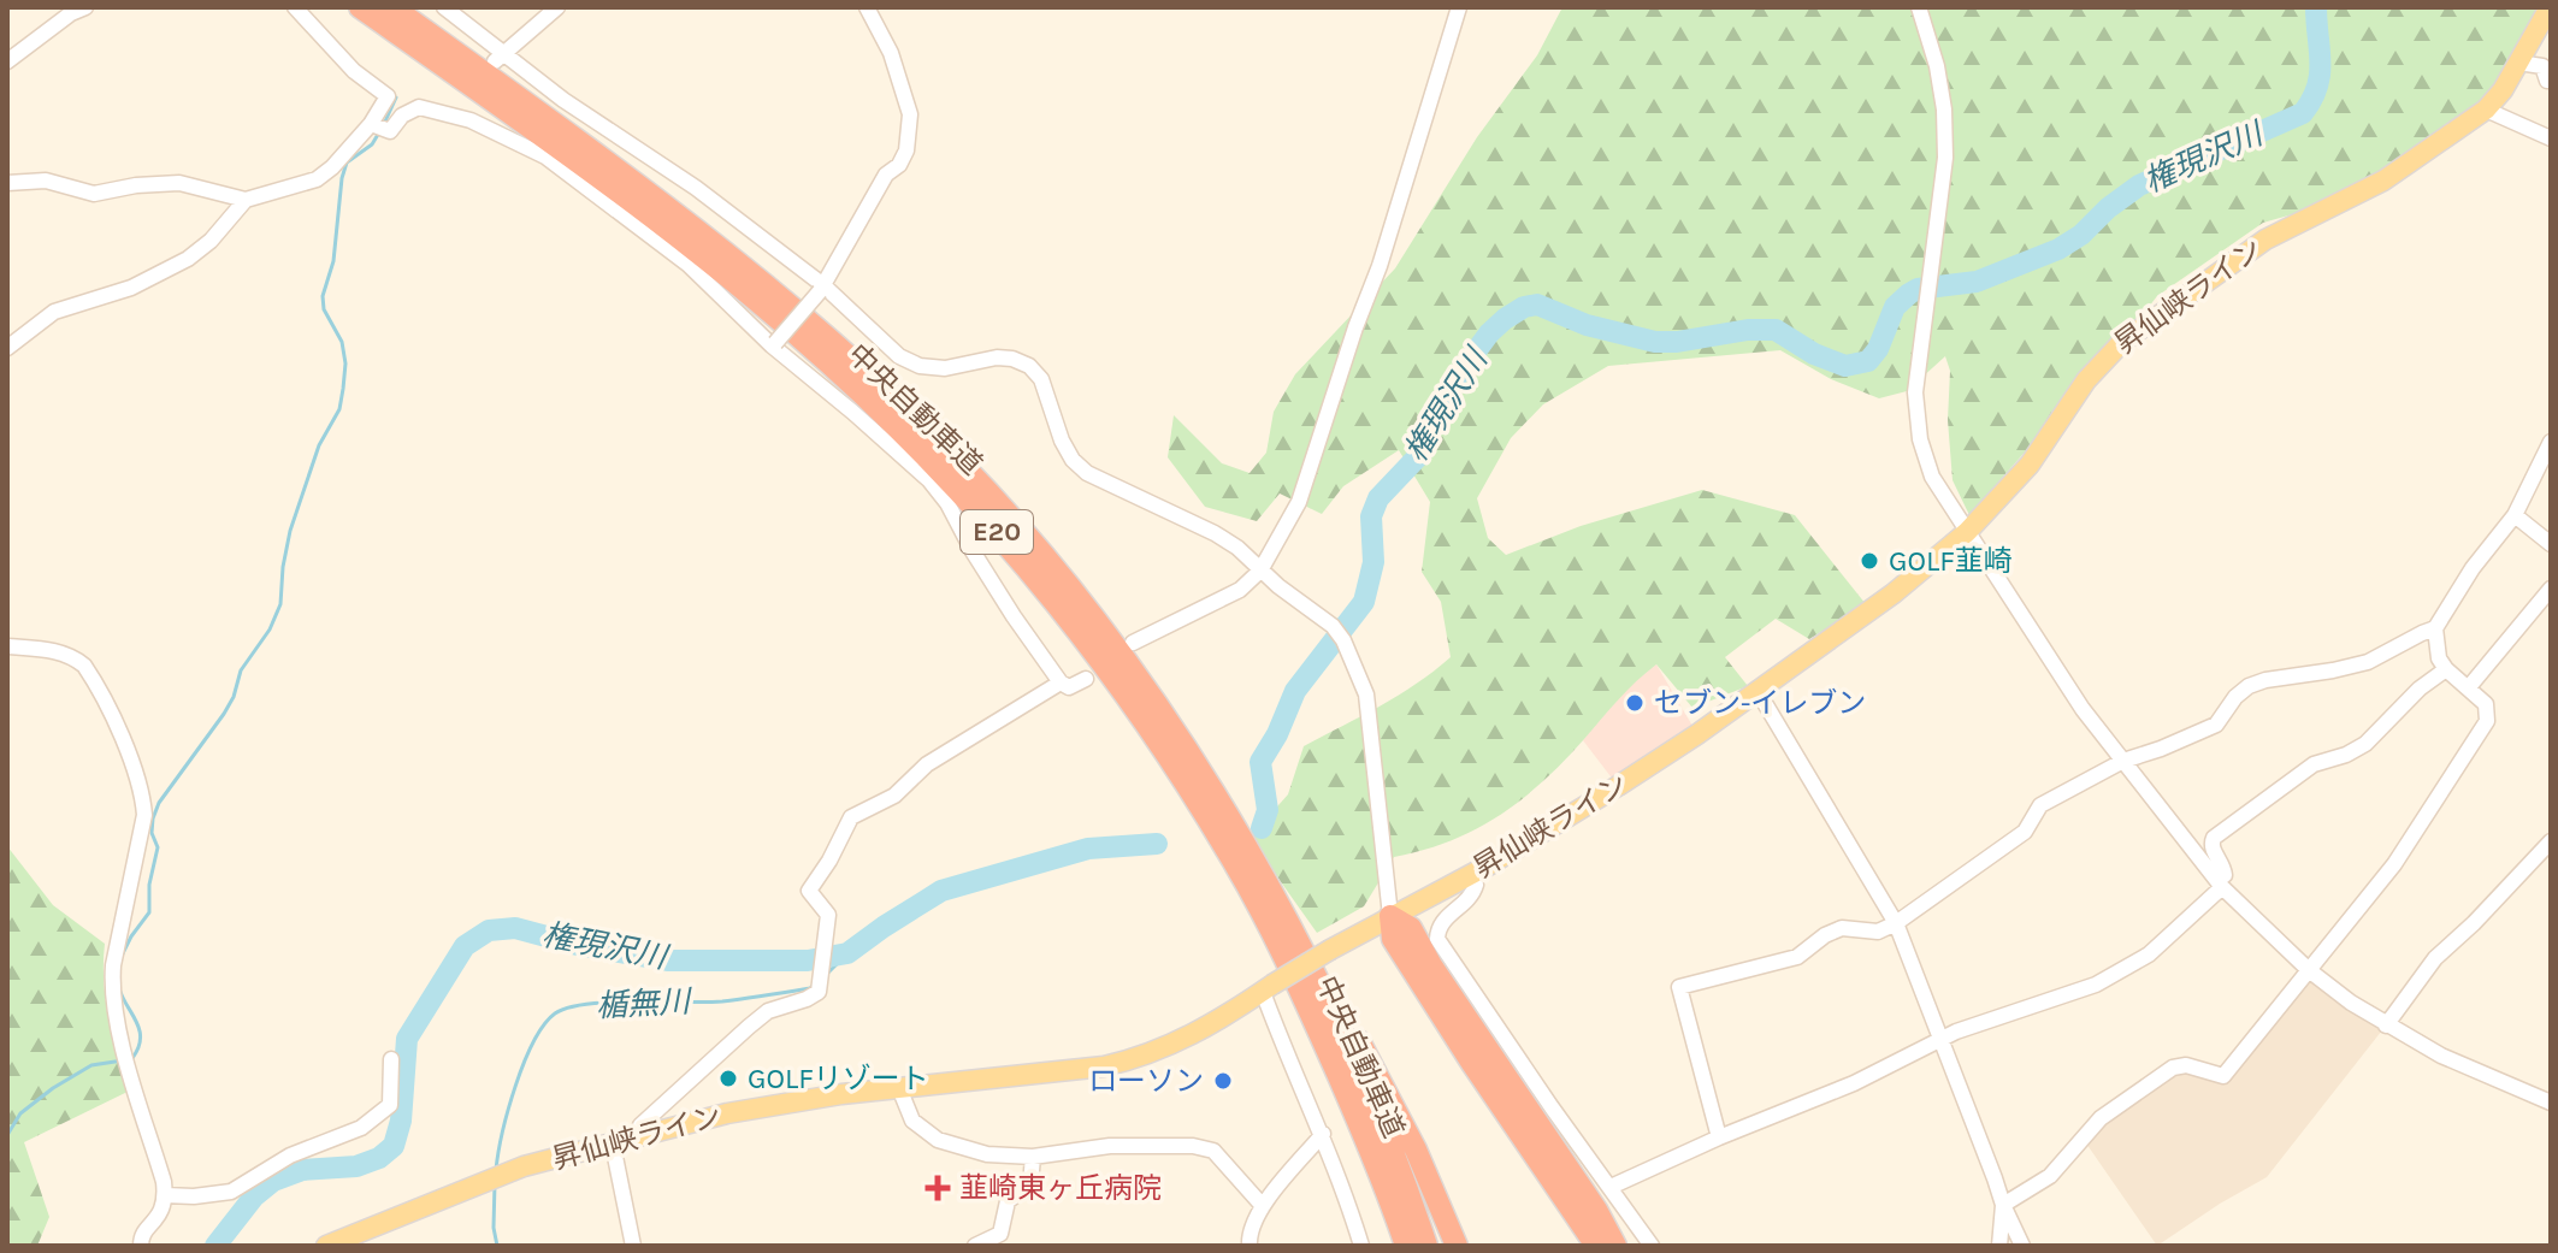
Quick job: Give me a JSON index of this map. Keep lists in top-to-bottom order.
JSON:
{
  "streets": {
    "highway": ["中央自動車道", "E20"],
    "main road": ["昇仙峡ライン"]
  },
  "water": ["権現沢川", "楯無川"],
  "places": {
    "other": [
      "GOLF韮崎",
      "セブン-イレブン",
      "GOLFリゾート",
      "ローソン"
    ],
    "health": ["韮崎東ヶ丘病院"]
  }
}
